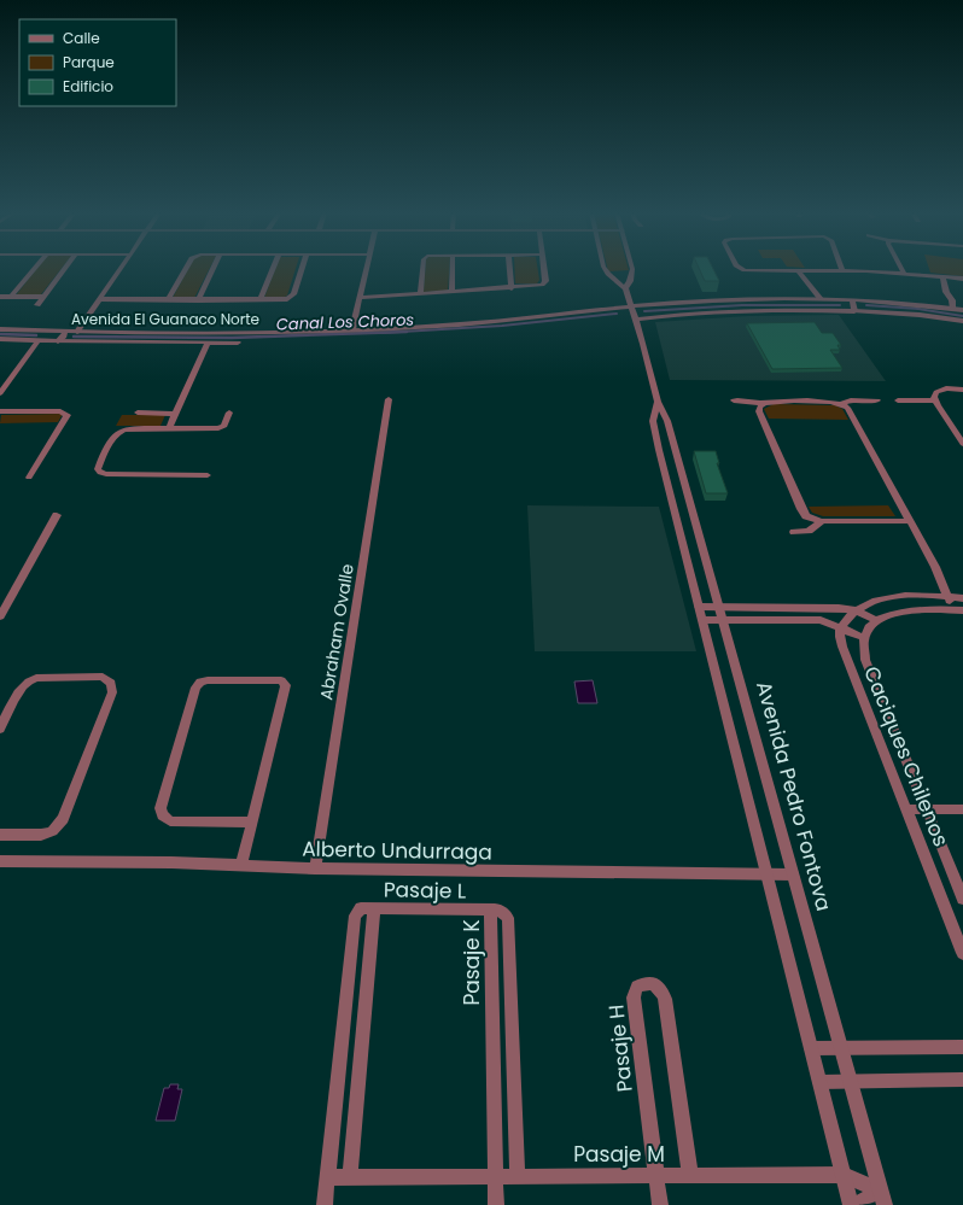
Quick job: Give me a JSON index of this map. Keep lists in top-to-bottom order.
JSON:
{
  "streets": {
    "street": [
      "Avenida El Guanaco Norte",
      "Abraham Ovalle",
      "Caciques Chilenos",
      "Avenida Pedro Fontova",
      "Alberto Undurraga",
      "Pasaje L",
      "Pasaje K",
      "Pasaje H",
      "Pasaje M"
    ]
  },
  "crossings": [
    ["Avenida El Guanaco Norte", "Avenida Pedro Fontova"],
    ["Abraham Ovalle", "Alberto Undurraga"],
    ["Avenida Pedro Fontova", "Alberto Undurraga"],
    ["Avenida Pedro Fontova", "Pasaje M"],
    ["Pasaje L", "Pasaje K"],
    ["Pasaje L", "Pasaje M"],
    ["Pasaje K", "Pasaje M"],
    ["Pasaje H", "Pasaje M"]
  ],
  "water": ["Canal Los Choros"],
  "legend": ["Calle", "Parque", "Edificio"]
}
